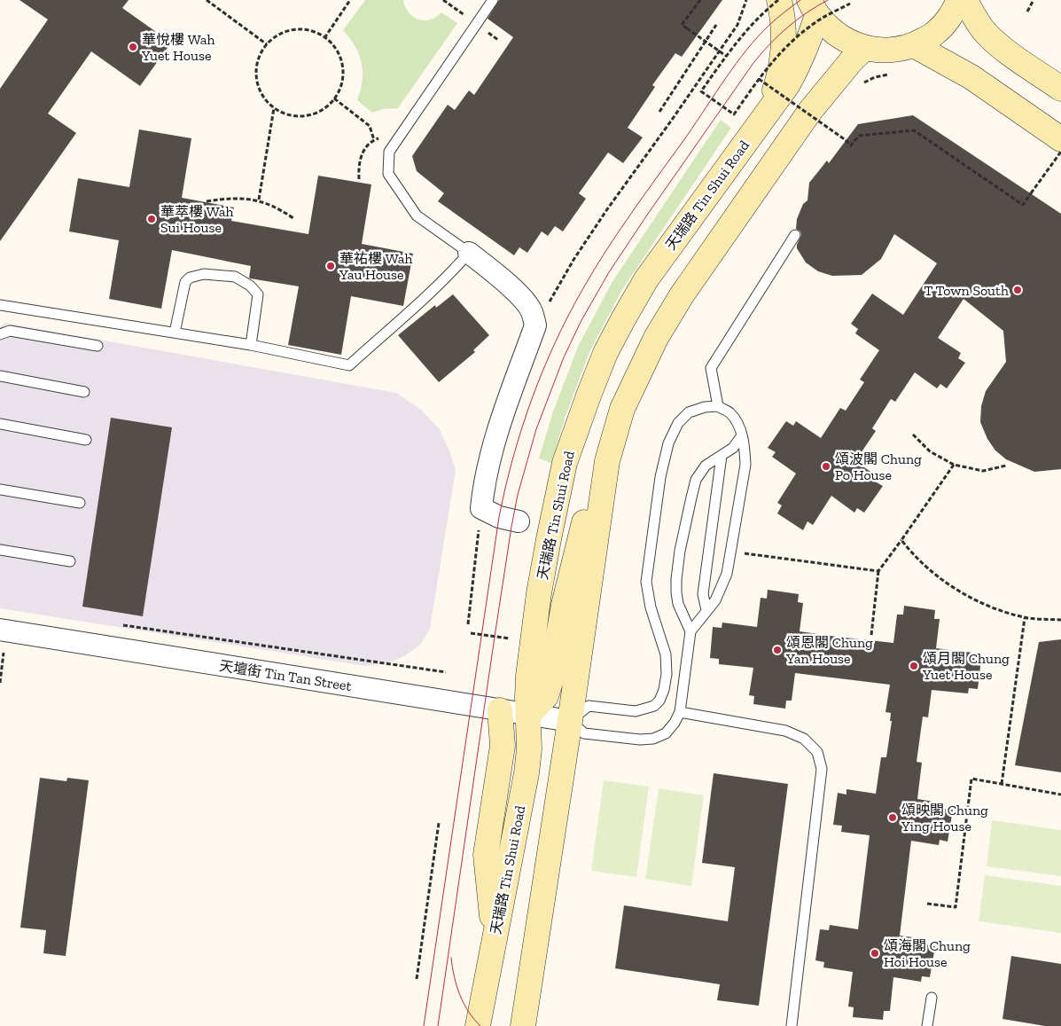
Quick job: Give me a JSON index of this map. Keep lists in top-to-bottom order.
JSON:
{
  "streets": {
    "main road": ["天瑞路 Tin Shui Road"],
    "street": ["天壇街 Tin Tan Street"]
  },
  "crossings": [
    ["天瑞路 Tin Shui Road", "天壇街 Tin Tan Street"]
  ],
  "places": [
    "華悅樓 Wah Yuet House",
    "華萃樓 Wah Sui House",
    "華祐樓 Wah Yau House",
    "T Town South",
    "頌波閣 Chung Po House",
    "頌恩閣 Chung Yan House",
    "頌月閣 Chung Yuet House",
    "頌映閣 Chung Ying House",
    "頌海閣 Chung Hoi House"
  ]
}
